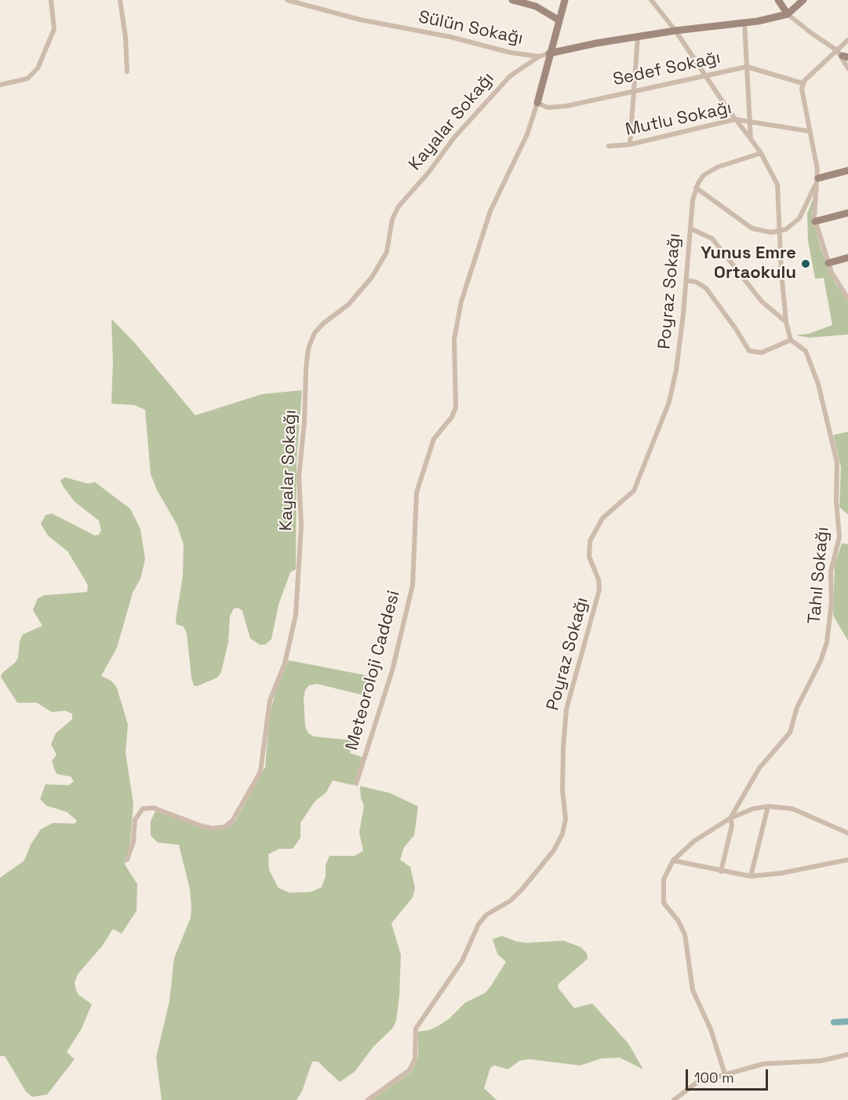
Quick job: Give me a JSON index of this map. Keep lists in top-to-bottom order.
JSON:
{
  "streets": {
    "street": [
      "Sülün Sokağı",
      "Sedef Sokağı",
      "Mutlu Sokağı",
      "Kayalar Sokağı",
      "Poyraz Sokağı",
      "Tahıl Sokağı",
      "Meteoroloji Caddesi"
    ]
  },
  "crossings": [
    ["Sülün Sokağı", "Kayalar Sokağı"],
    ["Sedef Sokağı", "Meteoroloji Caddesi"],
    ["Kayalar Sokağı", "Meteoroloji Caddesi"]
  ],
  "places": ["Yunus Emre Ortaokulu"],
  "scale_bar": "100 m"
}
